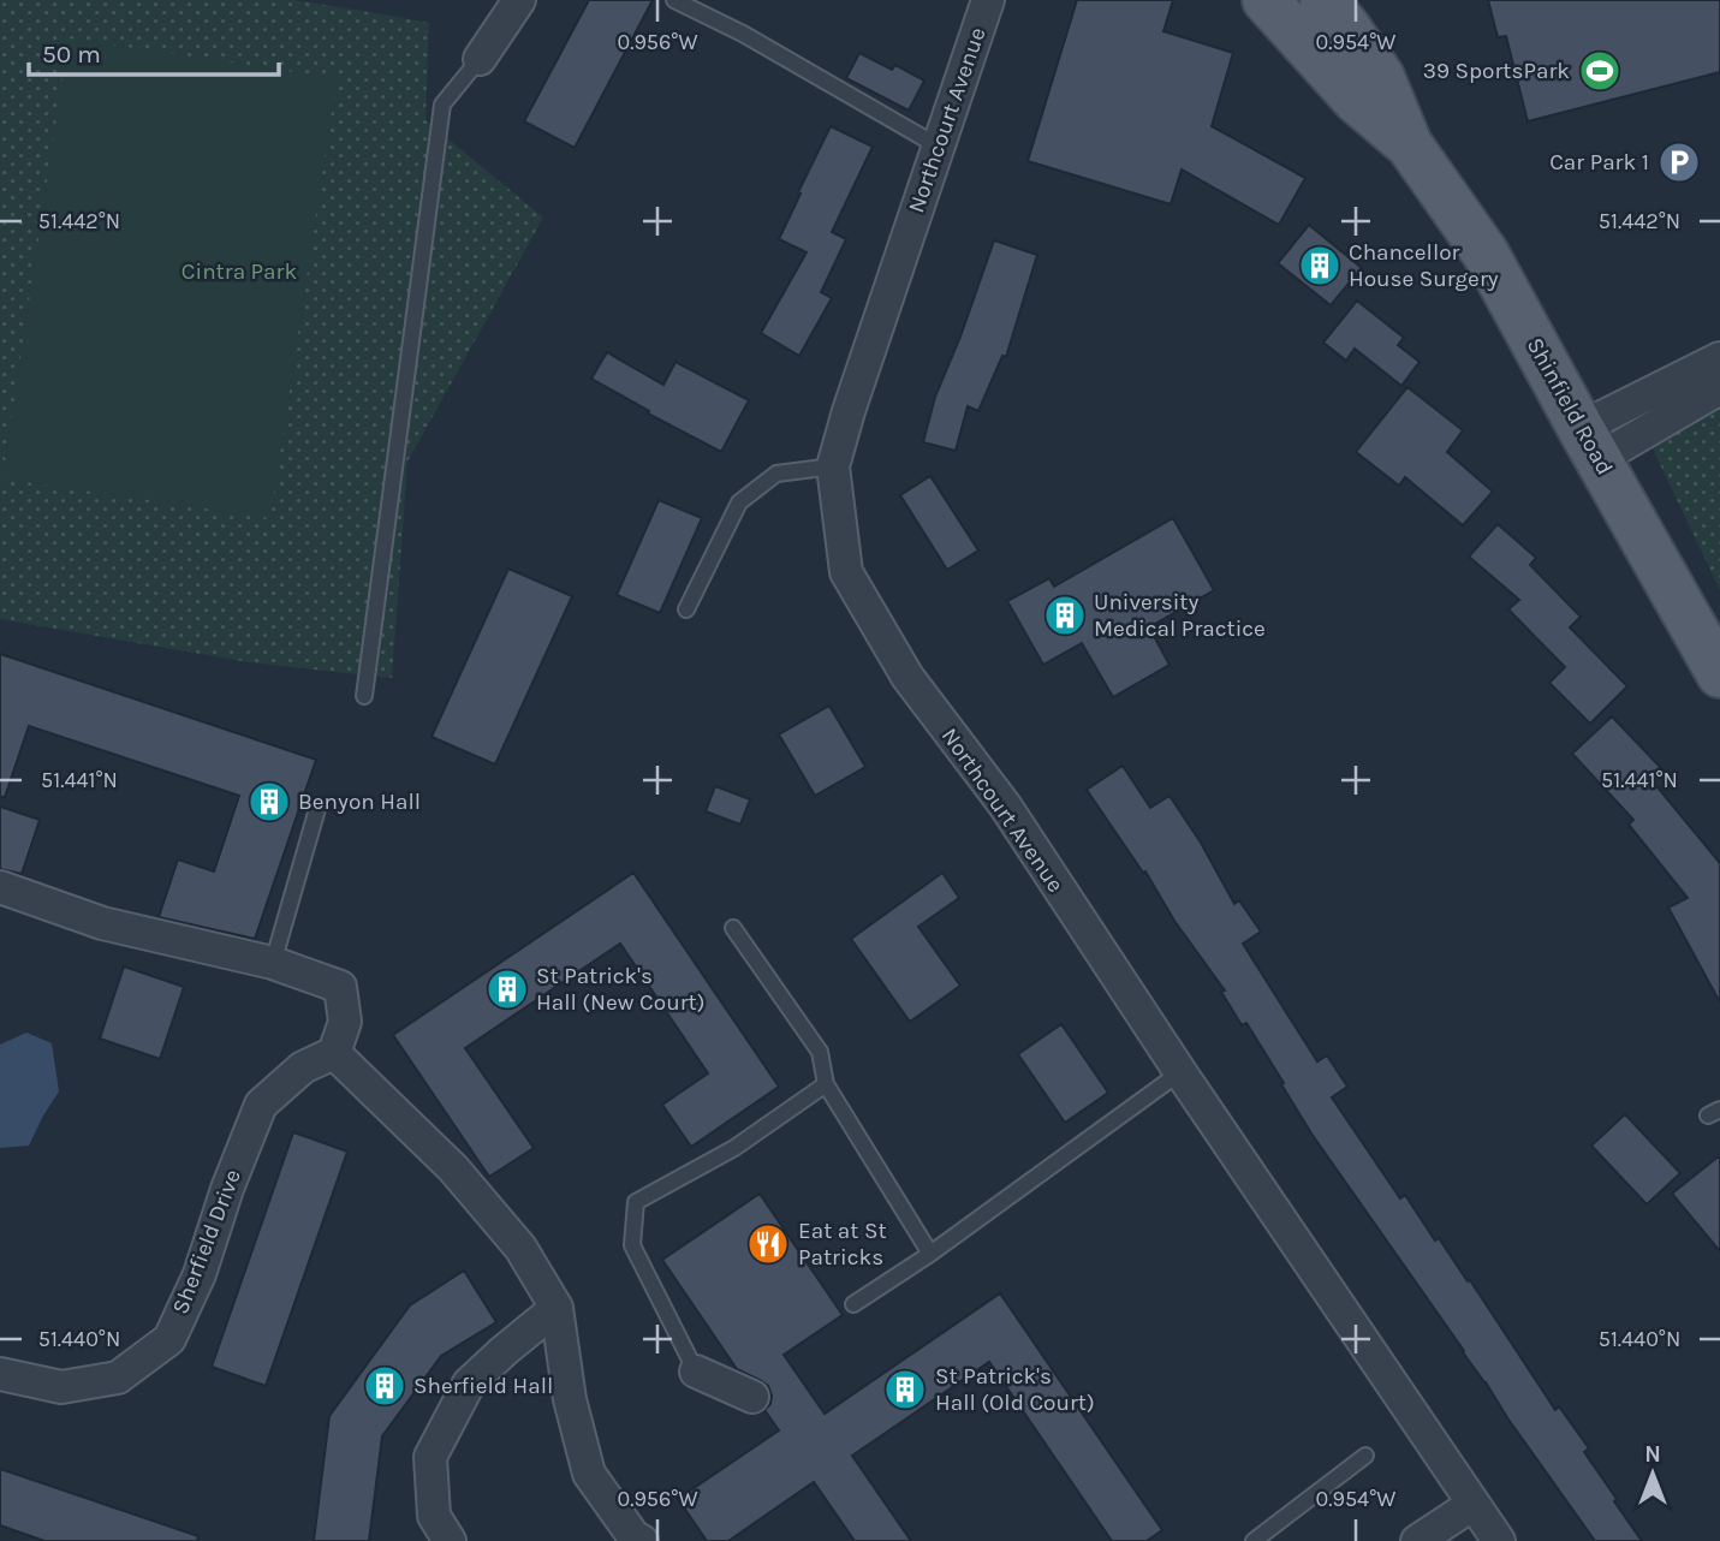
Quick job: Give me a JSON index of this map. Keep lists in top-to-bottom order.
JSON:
{
  "streets": {
    "main road": ["Shinfield Road"],
    "street": ["Northcourt Avenue", "Sherfield Drive"]
  },
  "parks": ["Cintra Park"],
  "places": {
    "sports": ["39 SportsPark"],
    "parking": ["Car Park 1"],
    "building": [
      "Chancellor House Surgery",
      "University Medical Practice",
      "Benyon Hall",
      "St Patrick's Hall (New Court)",
      "Sherfield Hall",
      "St Patrick's Hall (Old Court)"
    ],
    "restaurant": ["Eat at St Patricks"]
  },
  "scale_bar": "50 m",
  "north": "top",
  "coordinates": [
    "0.956°W",
    "0.954°W",
    "51.442°N",
    "51.441°N",
    "51.440°N"
  ]
}
